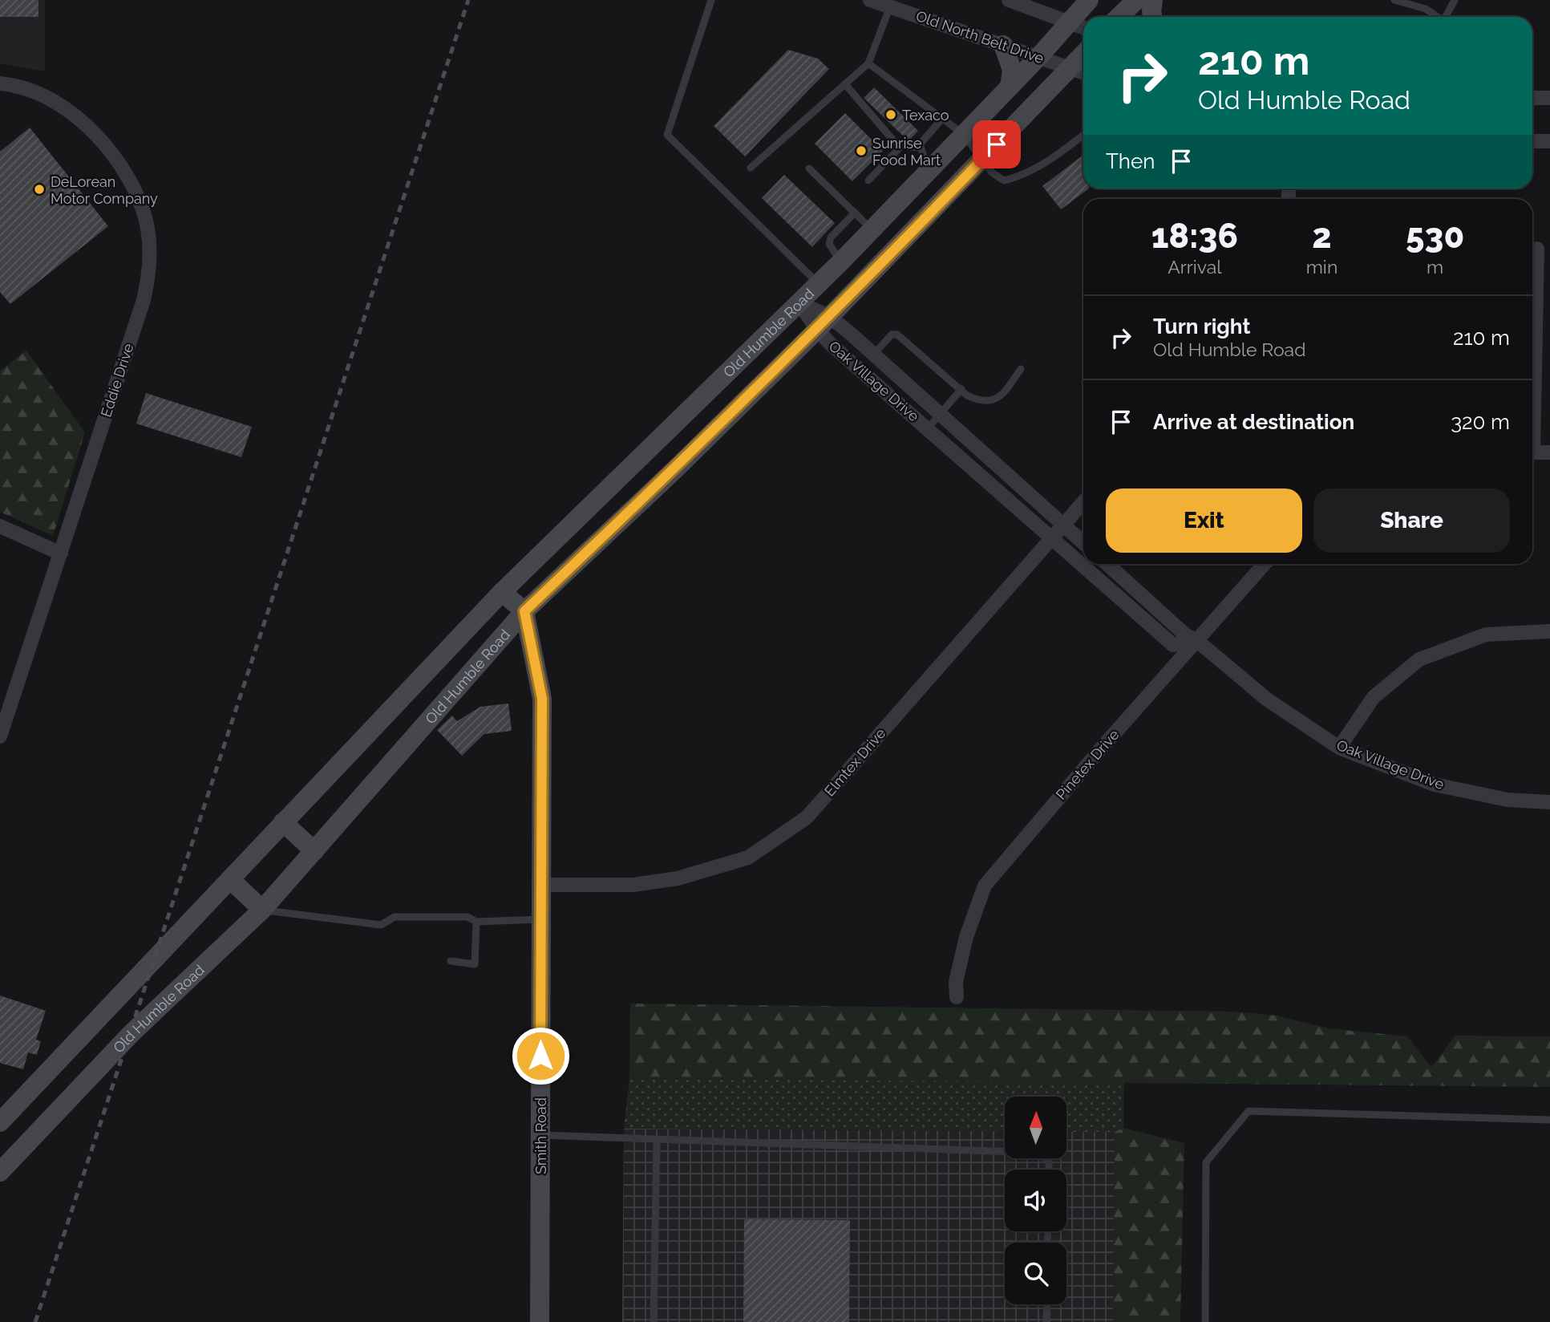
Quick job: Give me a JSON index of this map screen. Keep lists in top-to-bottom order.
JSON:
{
  "streets": {
    "main road": ["Old Humble Road", "Smith Road"],
    "street": [
      "Old North Belt Drive",
      "Eddie Drive",
      "Oak Village Drive",
      "Elmtex Drive",
      "Pinetex Drive"
    ]
  },
  "crossings": [
    ["Old North Belt Drive", "Old Humble Road"],
    ["Old Humble Road", "Oak Village Drive"],
    ["Old Humble Road", "Smith Road"],
    ["Oak Village Drive", "Elmtex Drive"],
    ["Oak Village Drive", "Pinetex Drive"],
    ["Elmtex Drive", "Smith Road"]
  ],
  "places": ["Texaco", "Sunrise Food Mart", "DeLorean Motor Company"],
  "north": "top",
  "page": {
    "turn": ["210 m", "Old Humble Road"],
    "then": "Then",
    "eta": [
      "18:36",
      "Arrival",
      "2",
      "min",
      "530",
      "m"
    ],
    "list": [
      {
        "name": "Turn right",
        "note": "Old Humble Road",
        "value": "210 m"
      },
      {
        "name": "Arrive at destination",
        "value": "320 m"
      }
    ],
    "buttons": ["Exit", "Share"]
  }
}
